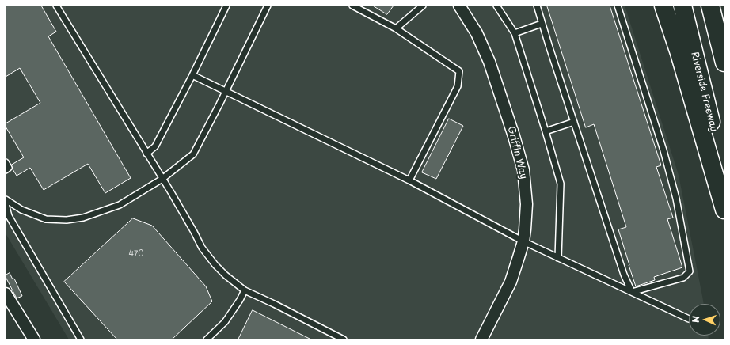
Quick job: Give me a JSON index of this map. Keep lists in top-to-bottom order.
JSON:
{
  "streets": {
    "highway": ["Riverside Freeway"],
    "street": ["Griffin Way"]
  },
  "house_numbers": ["470"],
  "north": "left"
}
